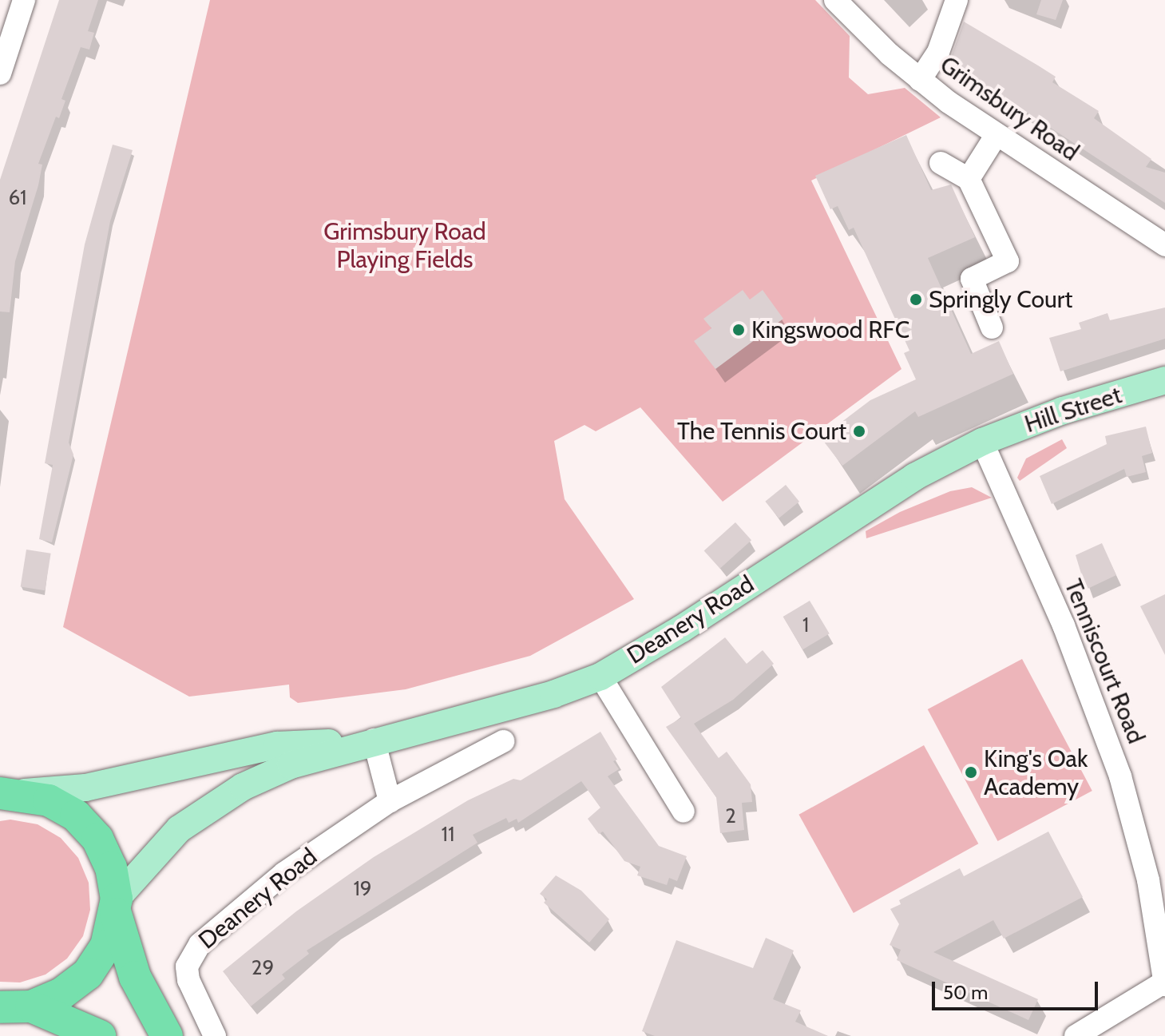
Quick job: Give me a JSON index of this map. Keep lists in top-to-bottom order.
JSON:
{
  "streets": {
    "main road": ["Hill Street", "Deanery Road"],
    "street": ["Grimsbury Road", "Tenniscourt Road"]
  },
  "crossings": [
    ["Hill Street", "Deanery Road"],
    ["Hill Street", "Tenniscourt Road"],
    ["Deanery Road", "Tenniscourt Road"]
  ],
  "parks": ["Grimsbury Road Playing Fields"],
  "places": [
    "Springly Court",
    "Kingswood RFC",
    "The Tennis Court",
    "King's Oak Academy"
  ],
  "house_numbers": [
    "61",
    "1",
    "2",
    "11",
    "19",
    "29"
  ],
  "scale_bar": "50 m"
}
